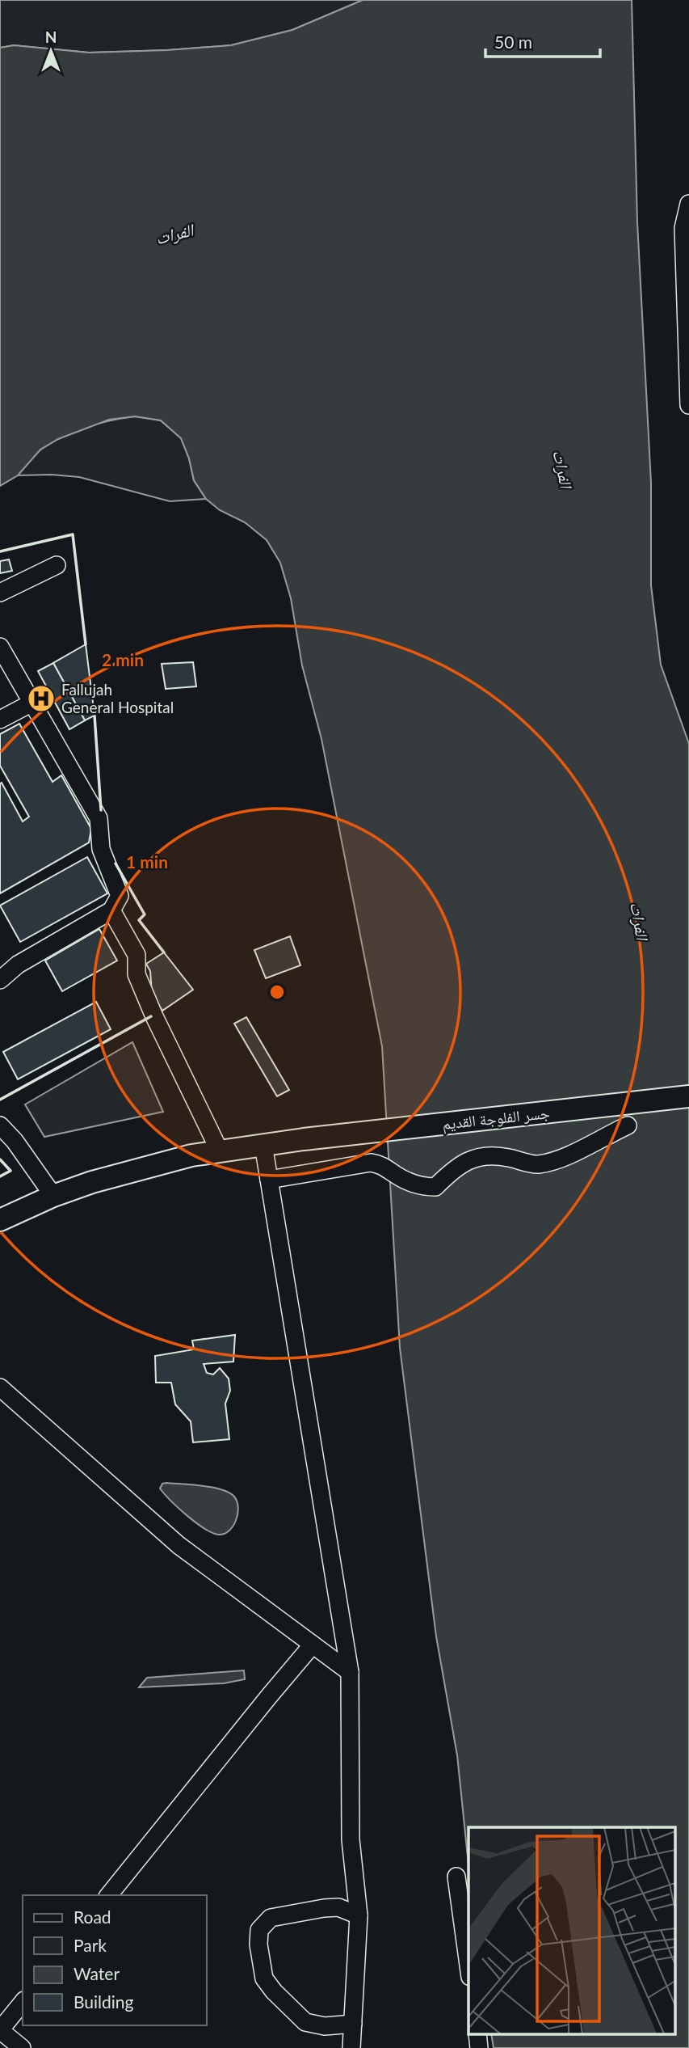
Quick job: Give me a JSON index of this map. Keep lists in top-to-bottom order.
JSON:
{
  "streets": {
    "main road": ["جسر الفلوجة القديم"]
  },
  "water": ["الفرات"],
  "places": {
    "hospital": ["Fallujah General Hospital"]
  },
  "legend": [
    "Road",
    "Park",
    "Water",
    "Building"
  ],
  "scale_bar": "50 m",
  "north": "top",
  "rings": ["2 min", "1 min"]
}
